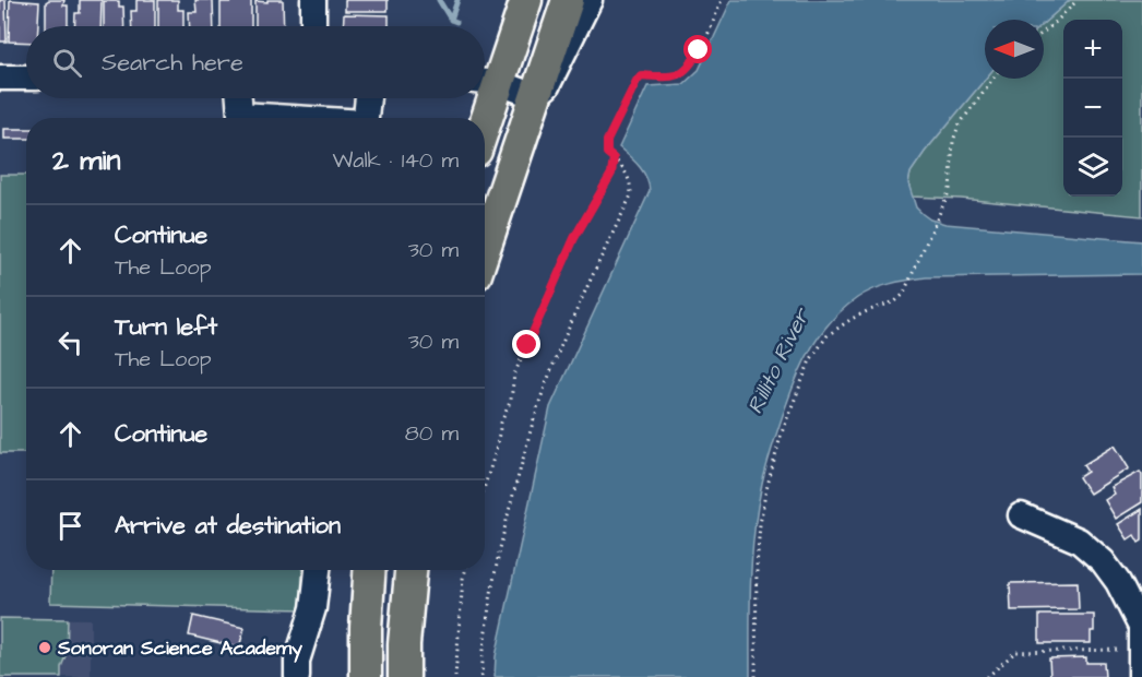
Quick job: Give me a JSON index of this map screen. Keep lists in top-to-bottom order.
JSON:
{
  "water": ["Rillito River"],
  "places": ["Sonoran Science Academy"],
  "north": "left",
  "page": {
    "map_buttons": ["+", "−"],
    "search": "Search here",
    "heading": ["2 min", "Walk · 140 m"],
    "list": [
      ["Continue", "The Loop", "30 m"],
      ["Turn left", "The Loop", "30 m"],
      ["Continue", "80 m"],
      "Arrive at destination"
    ]
  }
}
